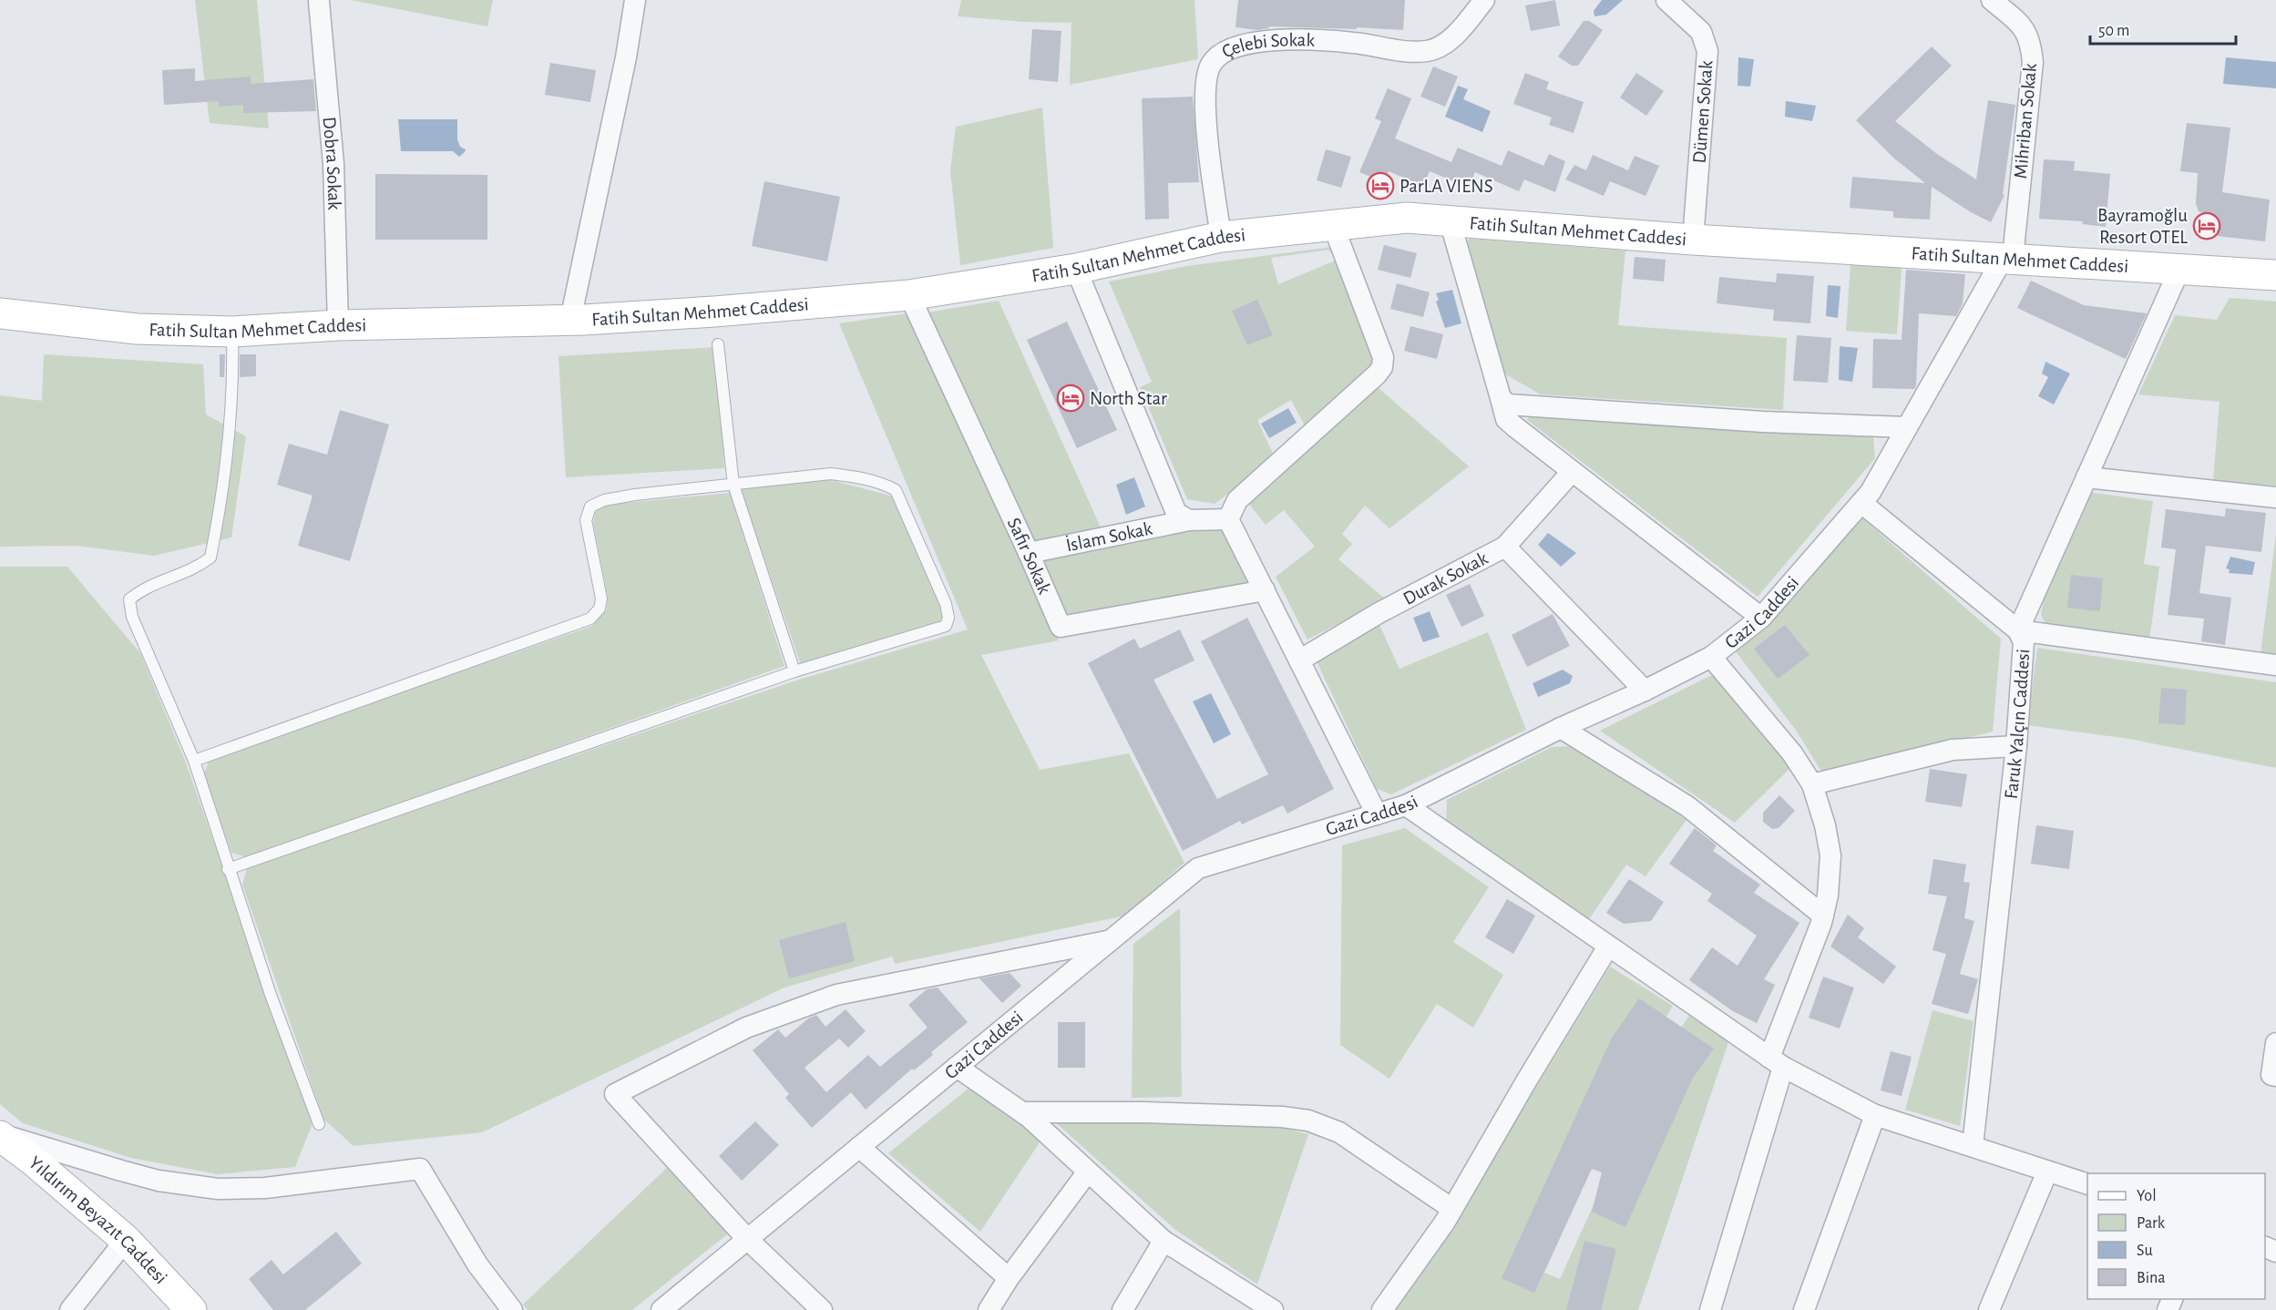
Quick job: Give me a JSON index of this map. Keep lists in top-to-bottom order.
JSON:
{
  "streets": {
    "street": [
      "Çelebi Sokak",
      "Dümen Sokak",
      "Mihriban Sokak",
      "Dobra Sokak",
      "Fatih Sultan Mehmet Caddesi",
      "İslam Sokak",
      "Safir Sokak",
      "Durak Sokak",
      "Gazi Caddesi",
      "Faruk Yalçın Caddesi",
      "Yıldırım Beyazıt Caddesi"
    ]
  },
  "crossings": [
    ["Çelebi Sokak", "Fatih Sultan Mehmet Caddesi"],
    ["Dümen Sokak", "Fatih Sultan Mehmet Caddesi"],
    ["Mihriban Sokak", "Fatih Sultan Mehmet Caddesi"],
    ["Mihriban Sokak", "Gazi Caddesi"],
    ["Dobra Sokak", "Fatih Sultan Mehmet Caddesi"],
    ["Fatih Sultan Mehmet Caddesi", "Safir Sokak"],
    ["Fatih Sultan Mehmet Caddesi", "Gazi Caddesi"],
    ["Fatih Sultan Mehmet Caddesi", "Faruk Yalçın Caddesi"],
    ["İslam Sokak", "Safir Sokak"]
  ],
  "places": {
    "hotel": ["ParLA VIENS", "Bayramoğlu Resort OTEL", "North Star"]
  },
  "legend": [
    "Yol",
    "Park",
    "Su",
    "Bina"
  ],
  "scale_bar": "50 m"
}
